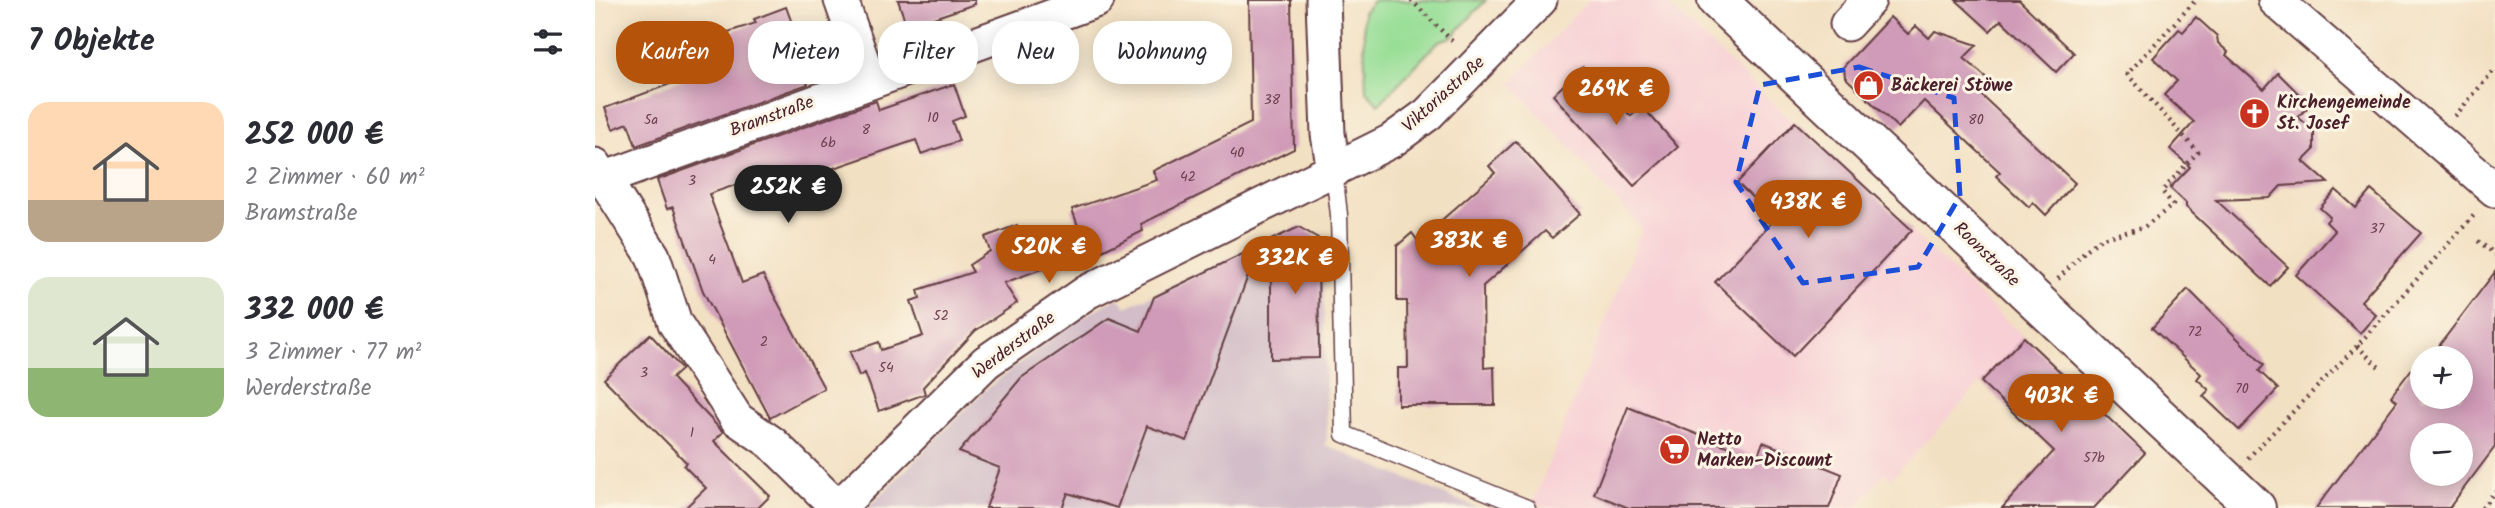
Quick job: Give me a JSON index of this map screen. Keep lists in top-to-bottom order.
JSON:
{
  "streets": {
    "street": [
      "Viktoriastraße",
      "Bramstraße",
      "Roonstraße",
      "Werderstraße"
    ]
  },
  "crossings": [
    ["Viktoriastraße", "Werderstraße"]
  ],
  "places": {
    "shop": ["Bäckerei Stöwe"],
    "church": ["Kirchengemeinde St. Josef"],
    "supermarket": ["Netto Marken-Discount"]
  },
  "house_numbers": [
    "38",
    "10",
    "5a",
    "80",
    "8",
    "6b",
    "40",
    "42",
    "3",
    "37",
    "4",
    "52",
    "72",
    "2",
    "54",
    "3",
    "70",
    "1",
    "57b"
  ],
  "page": {
    "heading": "7 Objekte",
    "chip": [
      "Kaufen",
      "Mieten",
      "Filter",
      "Neu",
      "Wohnung"
    ],
    "price": [
      "269K €",
      "252K €",
      "438K €",
      "383K €",
      "520K €",
      "332K €",
      "403K €"
    ],
    "list": [
      {
        "name": "252 000 €",
        "note": "2 Zimmer · 60 m² · Bramstraße"
      },
      {
        "name": "332 000 €",
        "note": "3 Zimmer · 77 m² · Werderstraße"
      }
    ],
    "map_buttons": ["+", "−"]
  }
}
